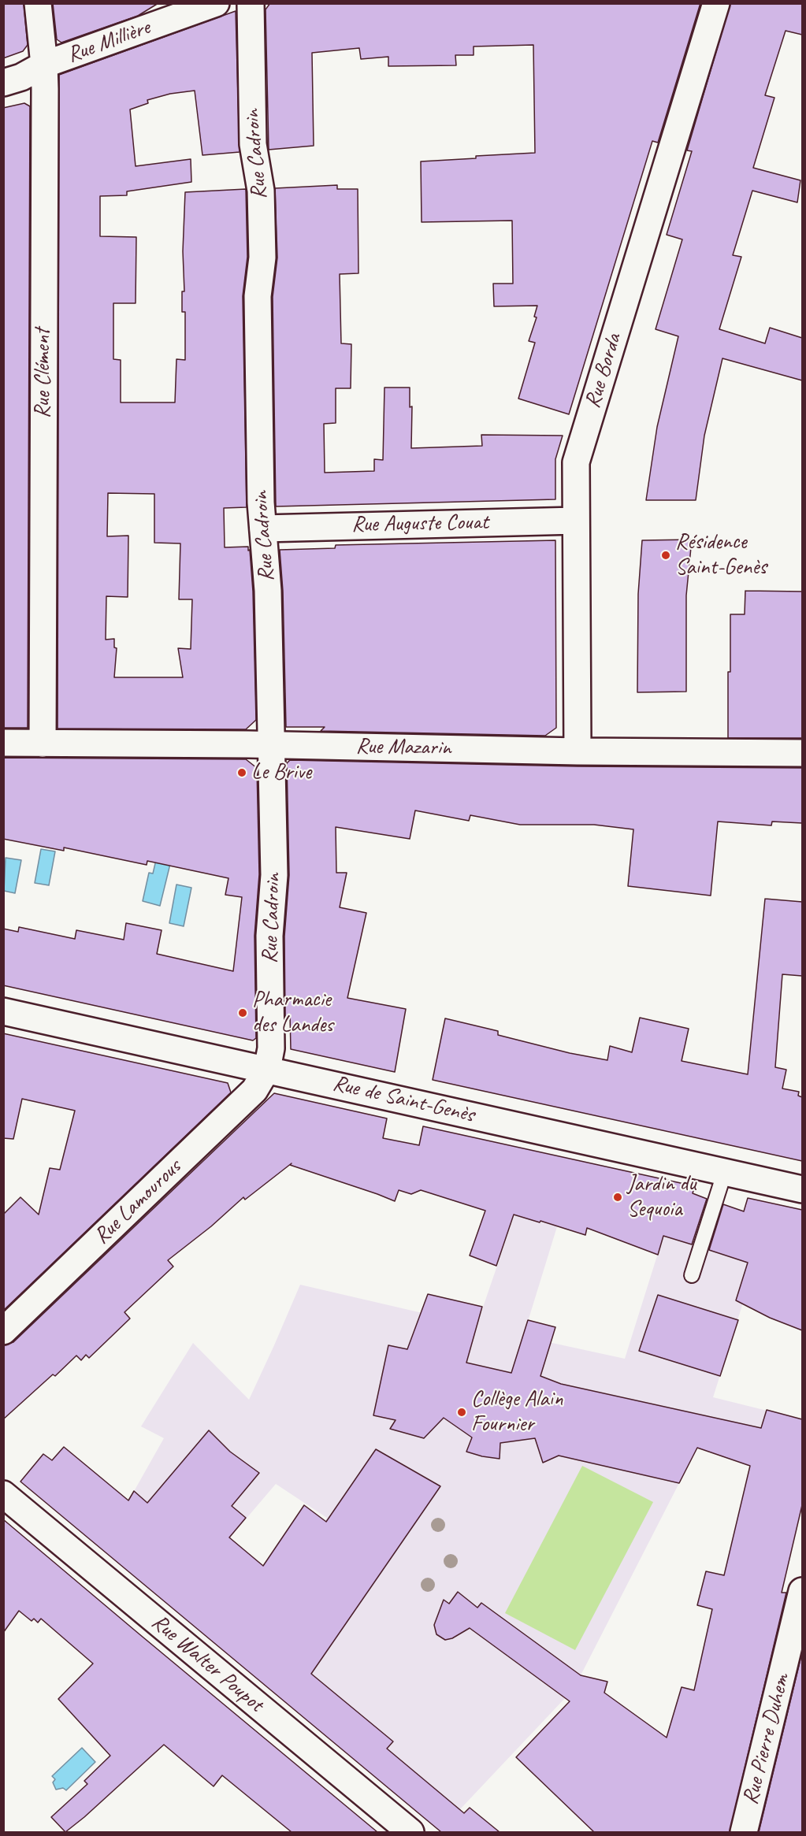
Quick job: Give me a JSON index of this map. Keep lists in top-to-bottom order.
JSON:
{
  "streets": {
    "street": [
      "Rue Millière",
      "Rue Cadroin",
      "Rue Borda",
      "Rue Clément",
      "Rue Auguste Couat",
      "Rue Mazarin",
      "Rue de Saint-Genès",
      "Rue Lamourous",
      "Rue Walter Poupot",
      "Rue Pierre Duhem"
    ]
  },
  "crossings": [
    ["Rue Millière", "Rue Clément"],
    ["Rue Cadroin", "Rue Auguste Couat"],
    ["Rue Cadroin", "Rue Mazarin"],
    ["Rue Cadroin", "Rue de Saint-Genès"],
    ["Rue Cadroin", "Rue Lamourous"],
    ["Rue Borda", "Rue Auguste Couat"],
    ["Rue Borda", "Rue Mazarin"],
    ["Rue Clément", "Rue Mazarin"],
    ["Rue de Saint-Genès", "Rue Lamourous"]
  ],
  "places": [
    "Résidence Saint-Genès",
    "Le Brive",
    "Pharmacie des Landes",
    "Jardin du Sequoia",
    "Collège Alain Fournier"
  ]
}
